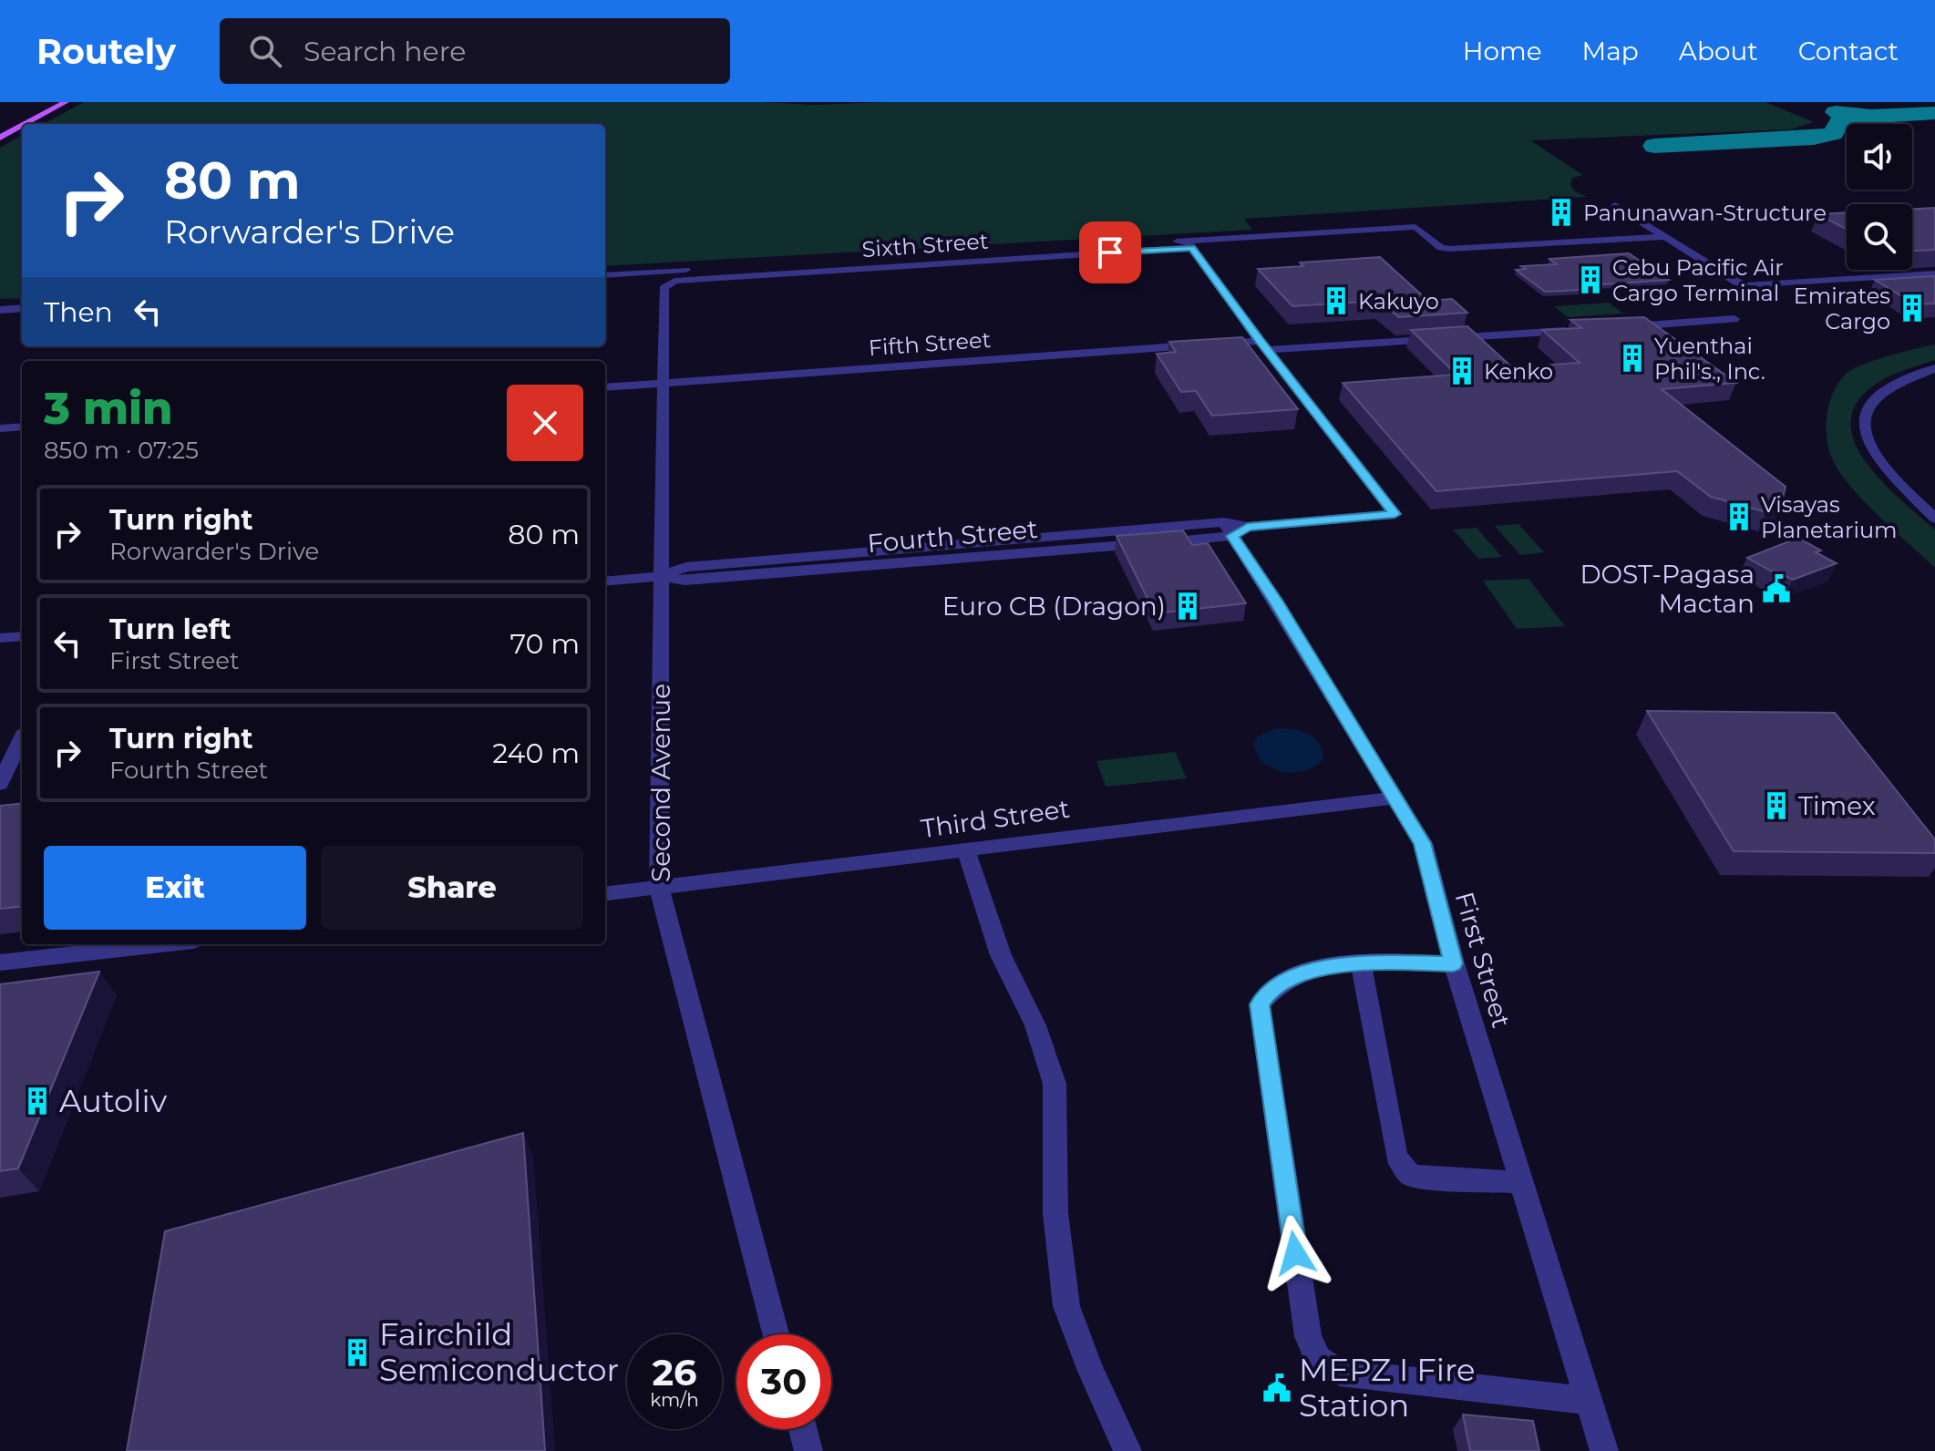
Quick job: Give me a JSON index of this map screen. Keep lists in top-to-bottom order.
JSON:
{
  "streets": {
    "street": [
      "Sixth Street",
      "Fifth Street",
      "Fourth Street",
      "Second Avenue",
      "Third Street",
      "First Street"
    ]
  },
  "crossings": [
    ["Sixth Street", "Fifth Street"],
    ["Sixth Street", "Fourth Street"],
    ["Sixth Street", "Second Avenue"],
    ["Fifth Street", "Fourth Street"],
    ["Fifth Street", "Second Avenue"],
    ["Fourth Street", "Second Avenue"],
    ["Fourth Street", "First Street"],
    ["Second Avenue", "Third Street"],
    ["Third Street", "First Street"]
  ],
  "places": {
    "building": [
      "Panunawan-Structure",
      "Cebu Pacific Air Cargo Terminal",
      "Kakuyo",
      "Emirates Cargo",
      "Yuenthai Phil's., Inc.",
      "Kenko",
      "Visayas Planetarium",
      "Euro CB (Dragon)",
      "Timex",
      "Autoliv",
      "Fairchild Semiconductor"
    ],
    "public building": ["DOST-Pagasa Mactan", "MEPZ I Fire Station"]
  },
  "page": {
    "header": "Routely",
    "search": "Search here",
    "nav": [
      "Home",
      "Map",
      "About",
      "Contact"
    ],
    "turn": ["80 m", "Rorwarder's Drive"],
    "then": "Then",
    "heading": ["3 min", "850 m · 07:25"],
    "list": [
      {
        "name": "Turn right",
        "note": "Rorwarder's Drive",
        "value": "80 m"
      },
      {
        "name": "Turn left",
        "note": "First Street",
        "value": "70 m"
      },
      {
        "name": "Turn right",
        "note": "Fourth Street",
        "value": "240 m"
      }
    ],
    "buttons": ["Exit", "Share"],
    "speed": "26 km/h",
    "limit": "30"
  }
}
